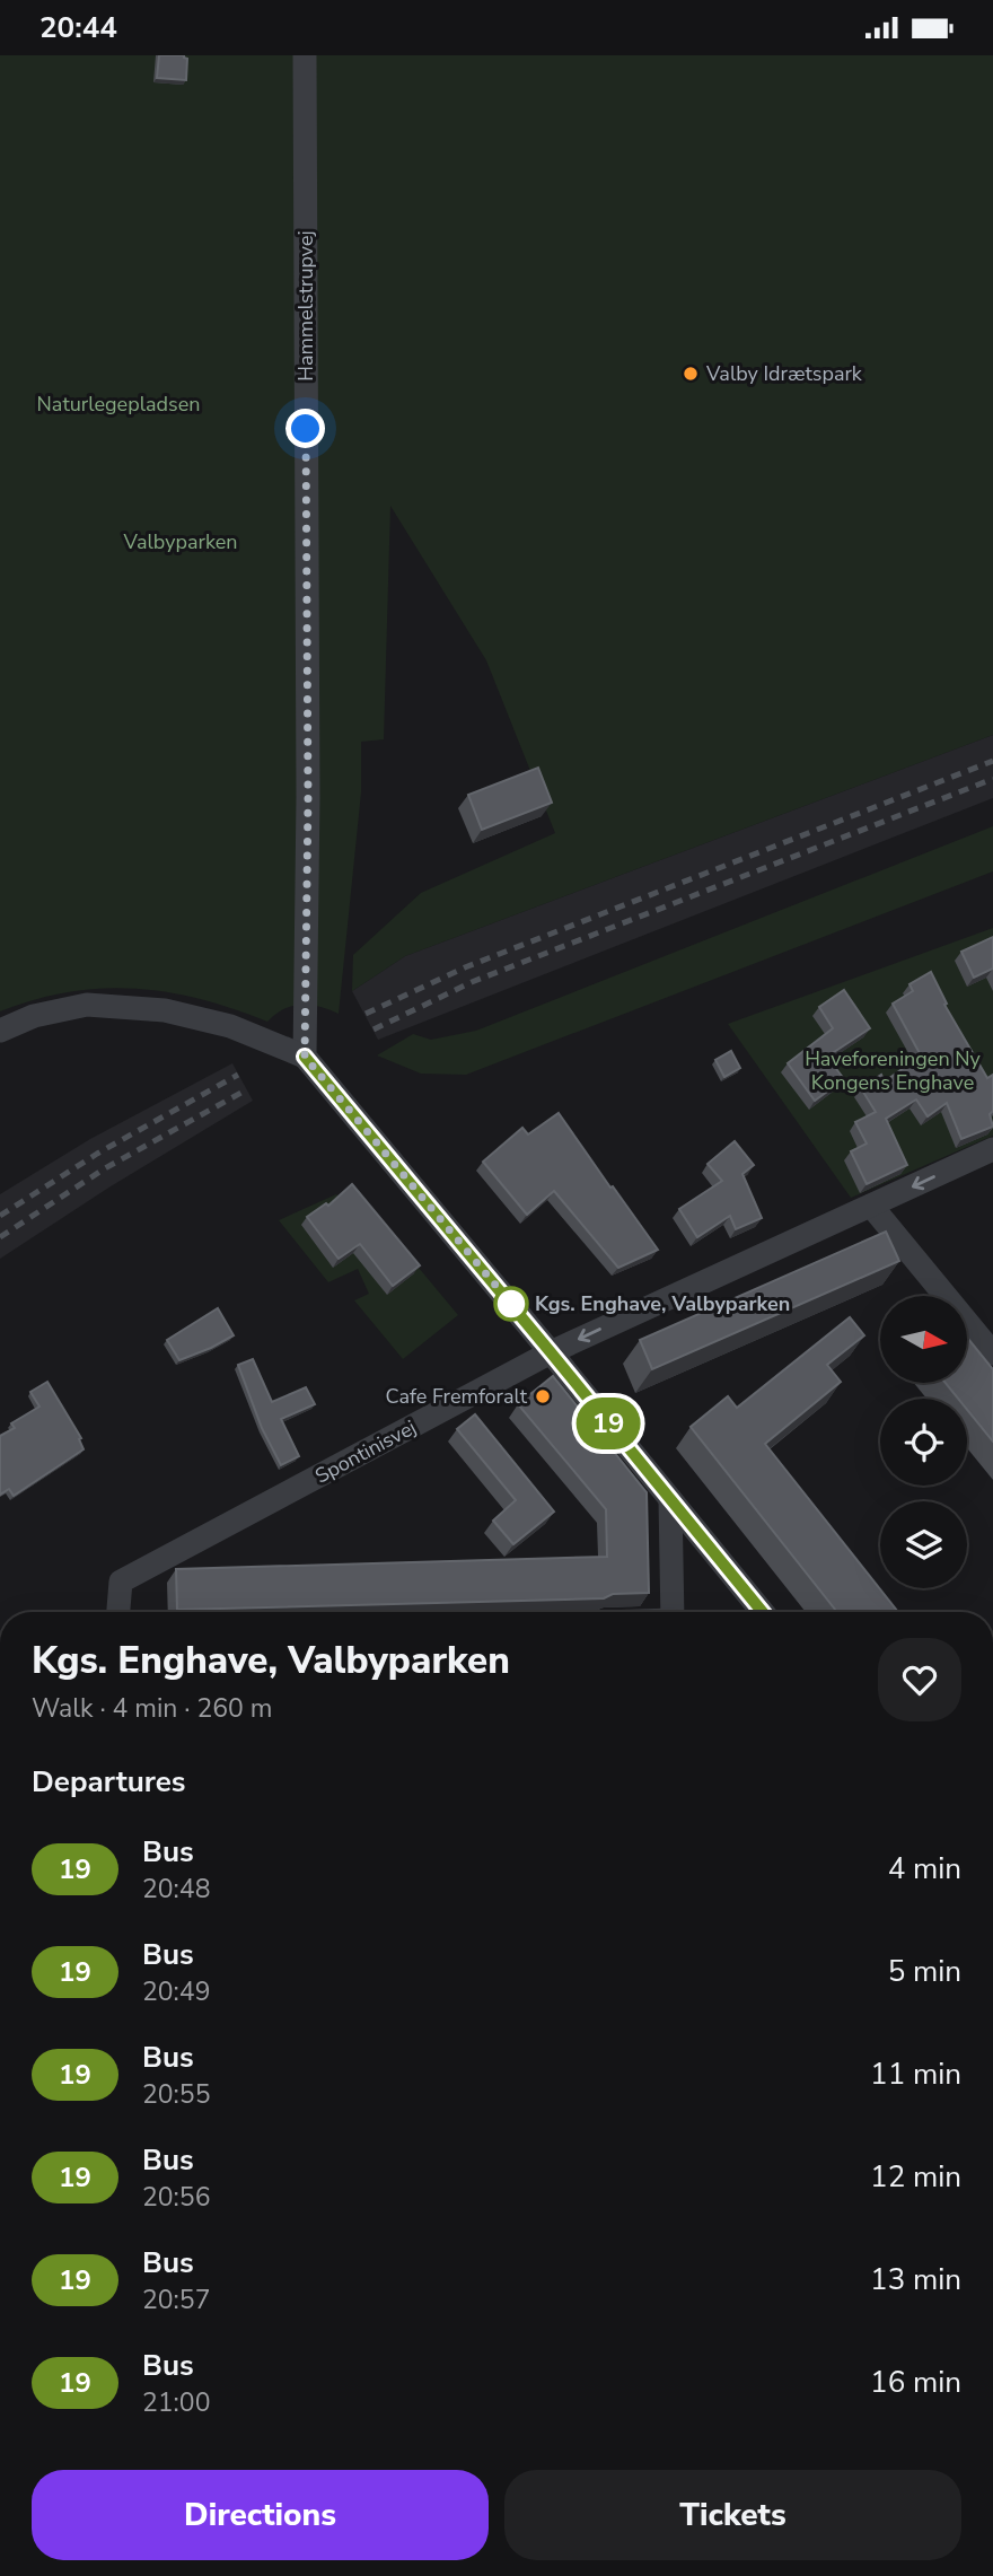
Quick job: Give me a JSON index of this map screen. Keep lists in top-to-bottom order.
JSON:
{
  "streets": {
    "street": ["Hammelstrupvej", "Spontinisvej"]
  },
  "one_way": ["Spontinisvej"],
  "parks": ["Naturlegepladsen", "Valbyparken", "Haveforeningen Ny Kongens Enghave"],
  "places": ["Valby Idrætspark", "Kgs. Enghave, Valbyparken", "Cafe Fremforalt"],
  "lines": ["bus line 19"],
  "north": "right",
  "page": {
    "status": "20:44",
    "on_map": "19",
    "heading": [
      ["Kgs. Enghave, Valbyparken", "Walk · 4 min · 260 m"],
      "Departures"
    ],
    "list": [
      {
        "mark": "19",
        "name": "Bus",
        "note": "20:48",
        "value": "4 min"
      },
      {
        "mark": "19",
        "name": "Bus",
        "note": "20:49",
        "value": "5 min"
      },
      {
        "mark": "19",
        "name": "Bus",
        "note": "20:55",
        "value": "11 min"
      },
      {
        "mark": "19",
        "name": "Bus",
        "note": "20:56",
        "value": "12 min"
      },
      {
        "mark": "19",
        "name": "Bus",
        "note": "20:57",
        "value": "13 min"
      },
      {
        "mark": "19",
        "name": "Bus",
        "note": "21:00",
        "value": "16 min"
      }
    ],
    "buttons": ["Directions", "Tickets"]
  }
}
